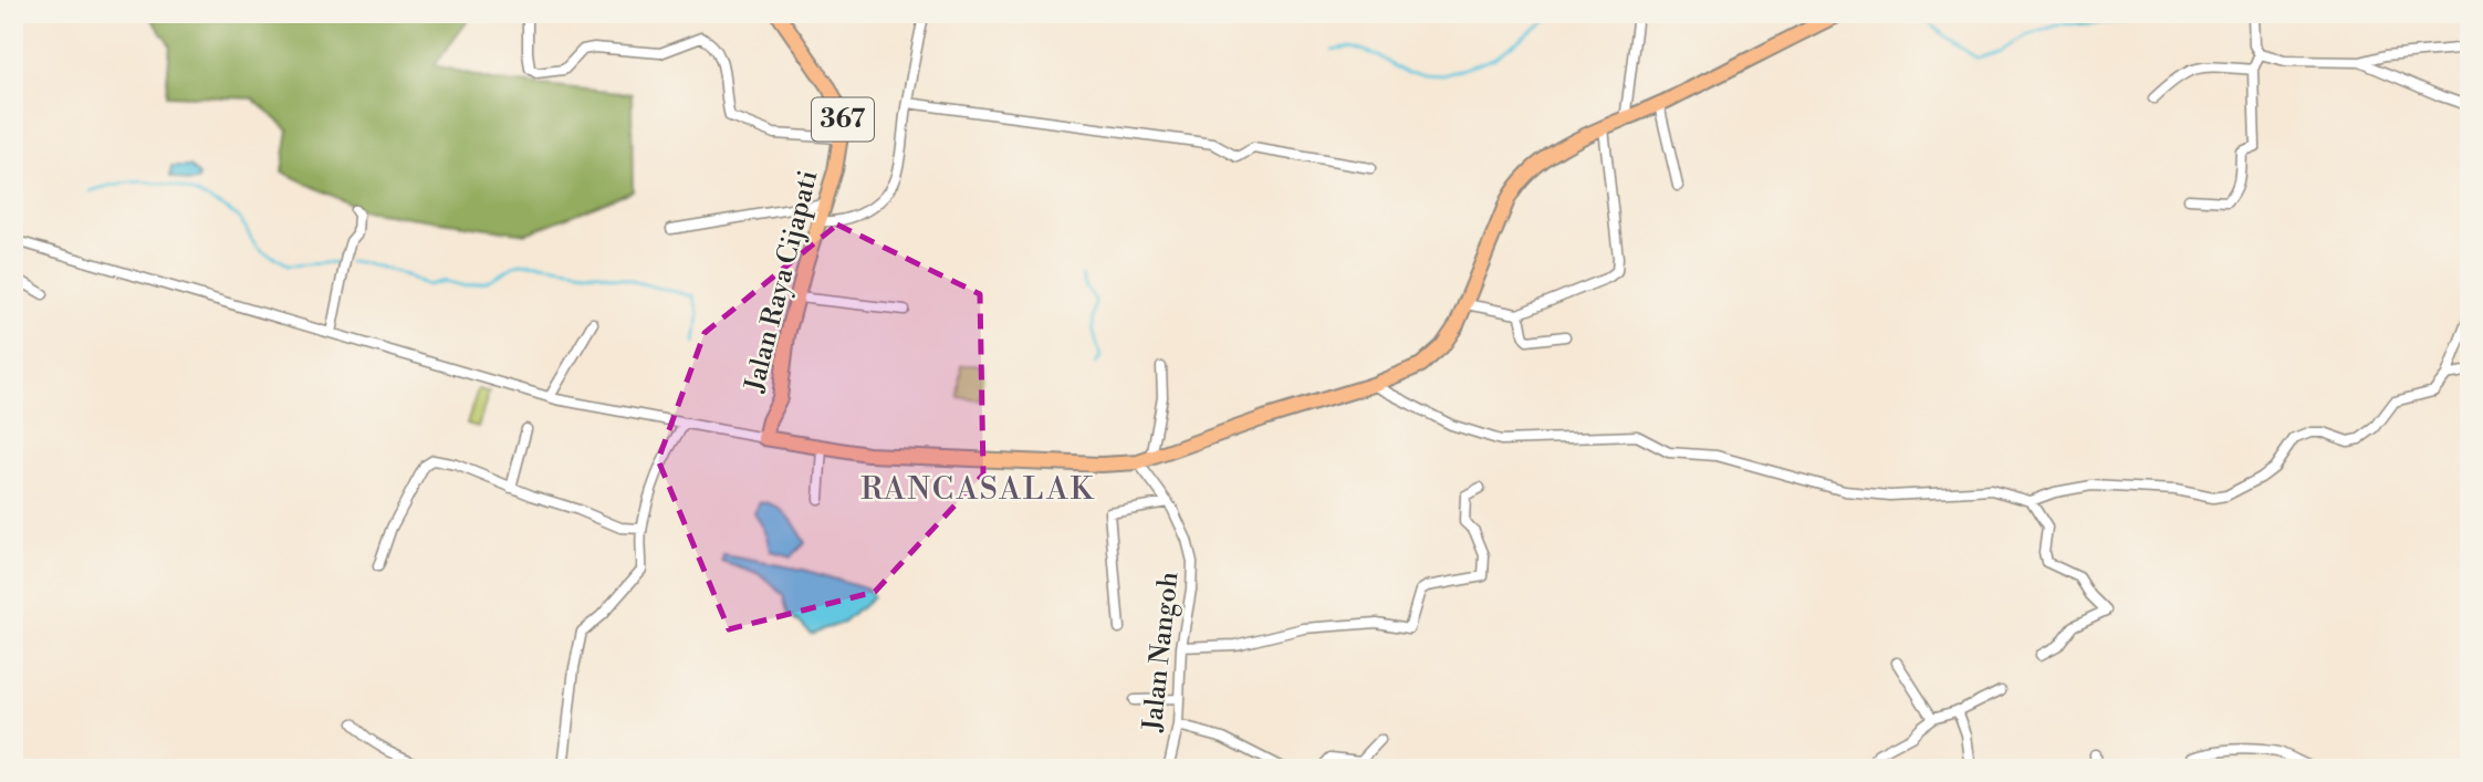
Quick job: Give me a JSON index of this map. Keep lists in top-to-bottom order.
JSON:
{
  "streets": {
    "main road": ["367", "Jalan Raya Cijapati"],
    "street": ["Jalan Nangoh"]
  },
  "districts": ["RANCASALAK"]
}
